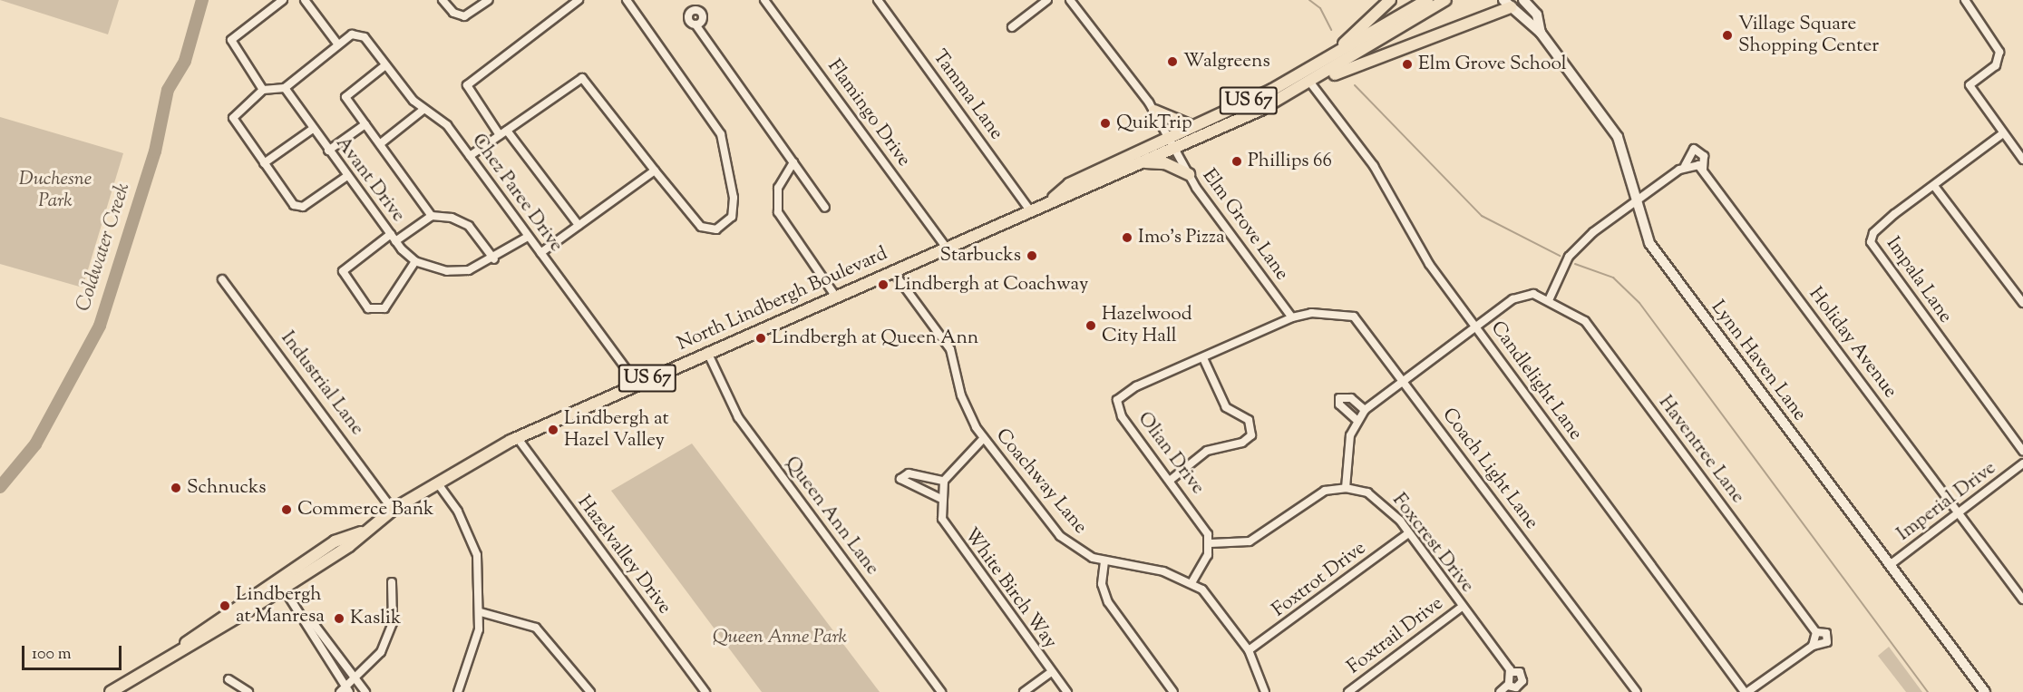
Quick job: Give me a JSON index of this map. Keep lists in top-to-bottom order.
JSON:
{
  "streets": {
    "main road": ["US 67", "North Lindbergh Boulevard"],
    "street": [
      "Tamma Lane",
      "Flamingo Drive",
      "Avant Drive",
      "Chez Paree Drive",
      "Elm Grove Lane",
      "Impala Lane",
      "Holiday Avenue",
      "Lynn Haven Lane",
      "Candlelight Lane",
      "Industrial Lane",
      "Haventree Lane",
      "Olian Drive",
      "Coach Light Lane",
      "Coachway Lane",
      "Imperial Drive",
      "Queen Ann Lane",
      "Foxcrest Drive",
      "Hazelvalley Drive",
      "Foxtrot Drive",
      "White Birch Way",
      "Foxtrail Drive"
    ]
  },
  "crossings": [
    ["Tamma Lane", "North Lindbergh Boulevard"],
    ["Flamingo Drive", "North Lindbergh Boulevard"],
    ["Chez Paree Drive", "North Lindbergh Boulevard"],
    ["Elm Grove Lane", "North Lindbergh Boulevard"],
    ["Elm Grove Lane", "Olian Drive"],
    ["Elm Grove Lane", "Coach Light Lane"],
    ["North Lindbergh Boulevard", "Candlelight Lane"],
    ["North Lindbergh Boulevard", "Industrial Lane"],
    ["North Lindbergh Boulevard", "Coachway Lane"],
    ["North Lindbergh Boulevard", "Queen Ann Lane"],
    ["North Lindbergh Boulevard", "Hazelvalley Drive"],
    ["Holiday Avenue", "Imperial Drive"],
    ["Lynn Haven Lane", "Imperial Drive"],
    ["Candlelight Lane", "Haventree Lane"],
    ["Olian Drive", "Coach Light Lane"],
    ["Coachway Lane", "White Birch Way"],
    ["Foxcrest Drive", "Foxtrot Drive"],
    ["Foxcrest Drive", "Foxtrail Drive"]
  ],
  "water": ["Coldwater Creek"],
  "parks": ["Duchesne Park", "Queen Anne Park"],
  "places": [
    "Village Square Shopping Center",
    "Walgreens",
    "Elm Grove School",
    "QuikTrip",
    "Phillips 66",
    "Imo's Pizza",
    "Starbucks",
    "Lindbergh at Coachway",
    "Hazelwood City Hall",
    "Lindbergh at Queen Ann",
    "Lindbergh at Hazel Valley",
    "Schnucks",
    "Commerce Bank",
    "Lindbergh at Manresa",
    "Kaslik"
  ],
  "scale_bar": "100 m"
}
